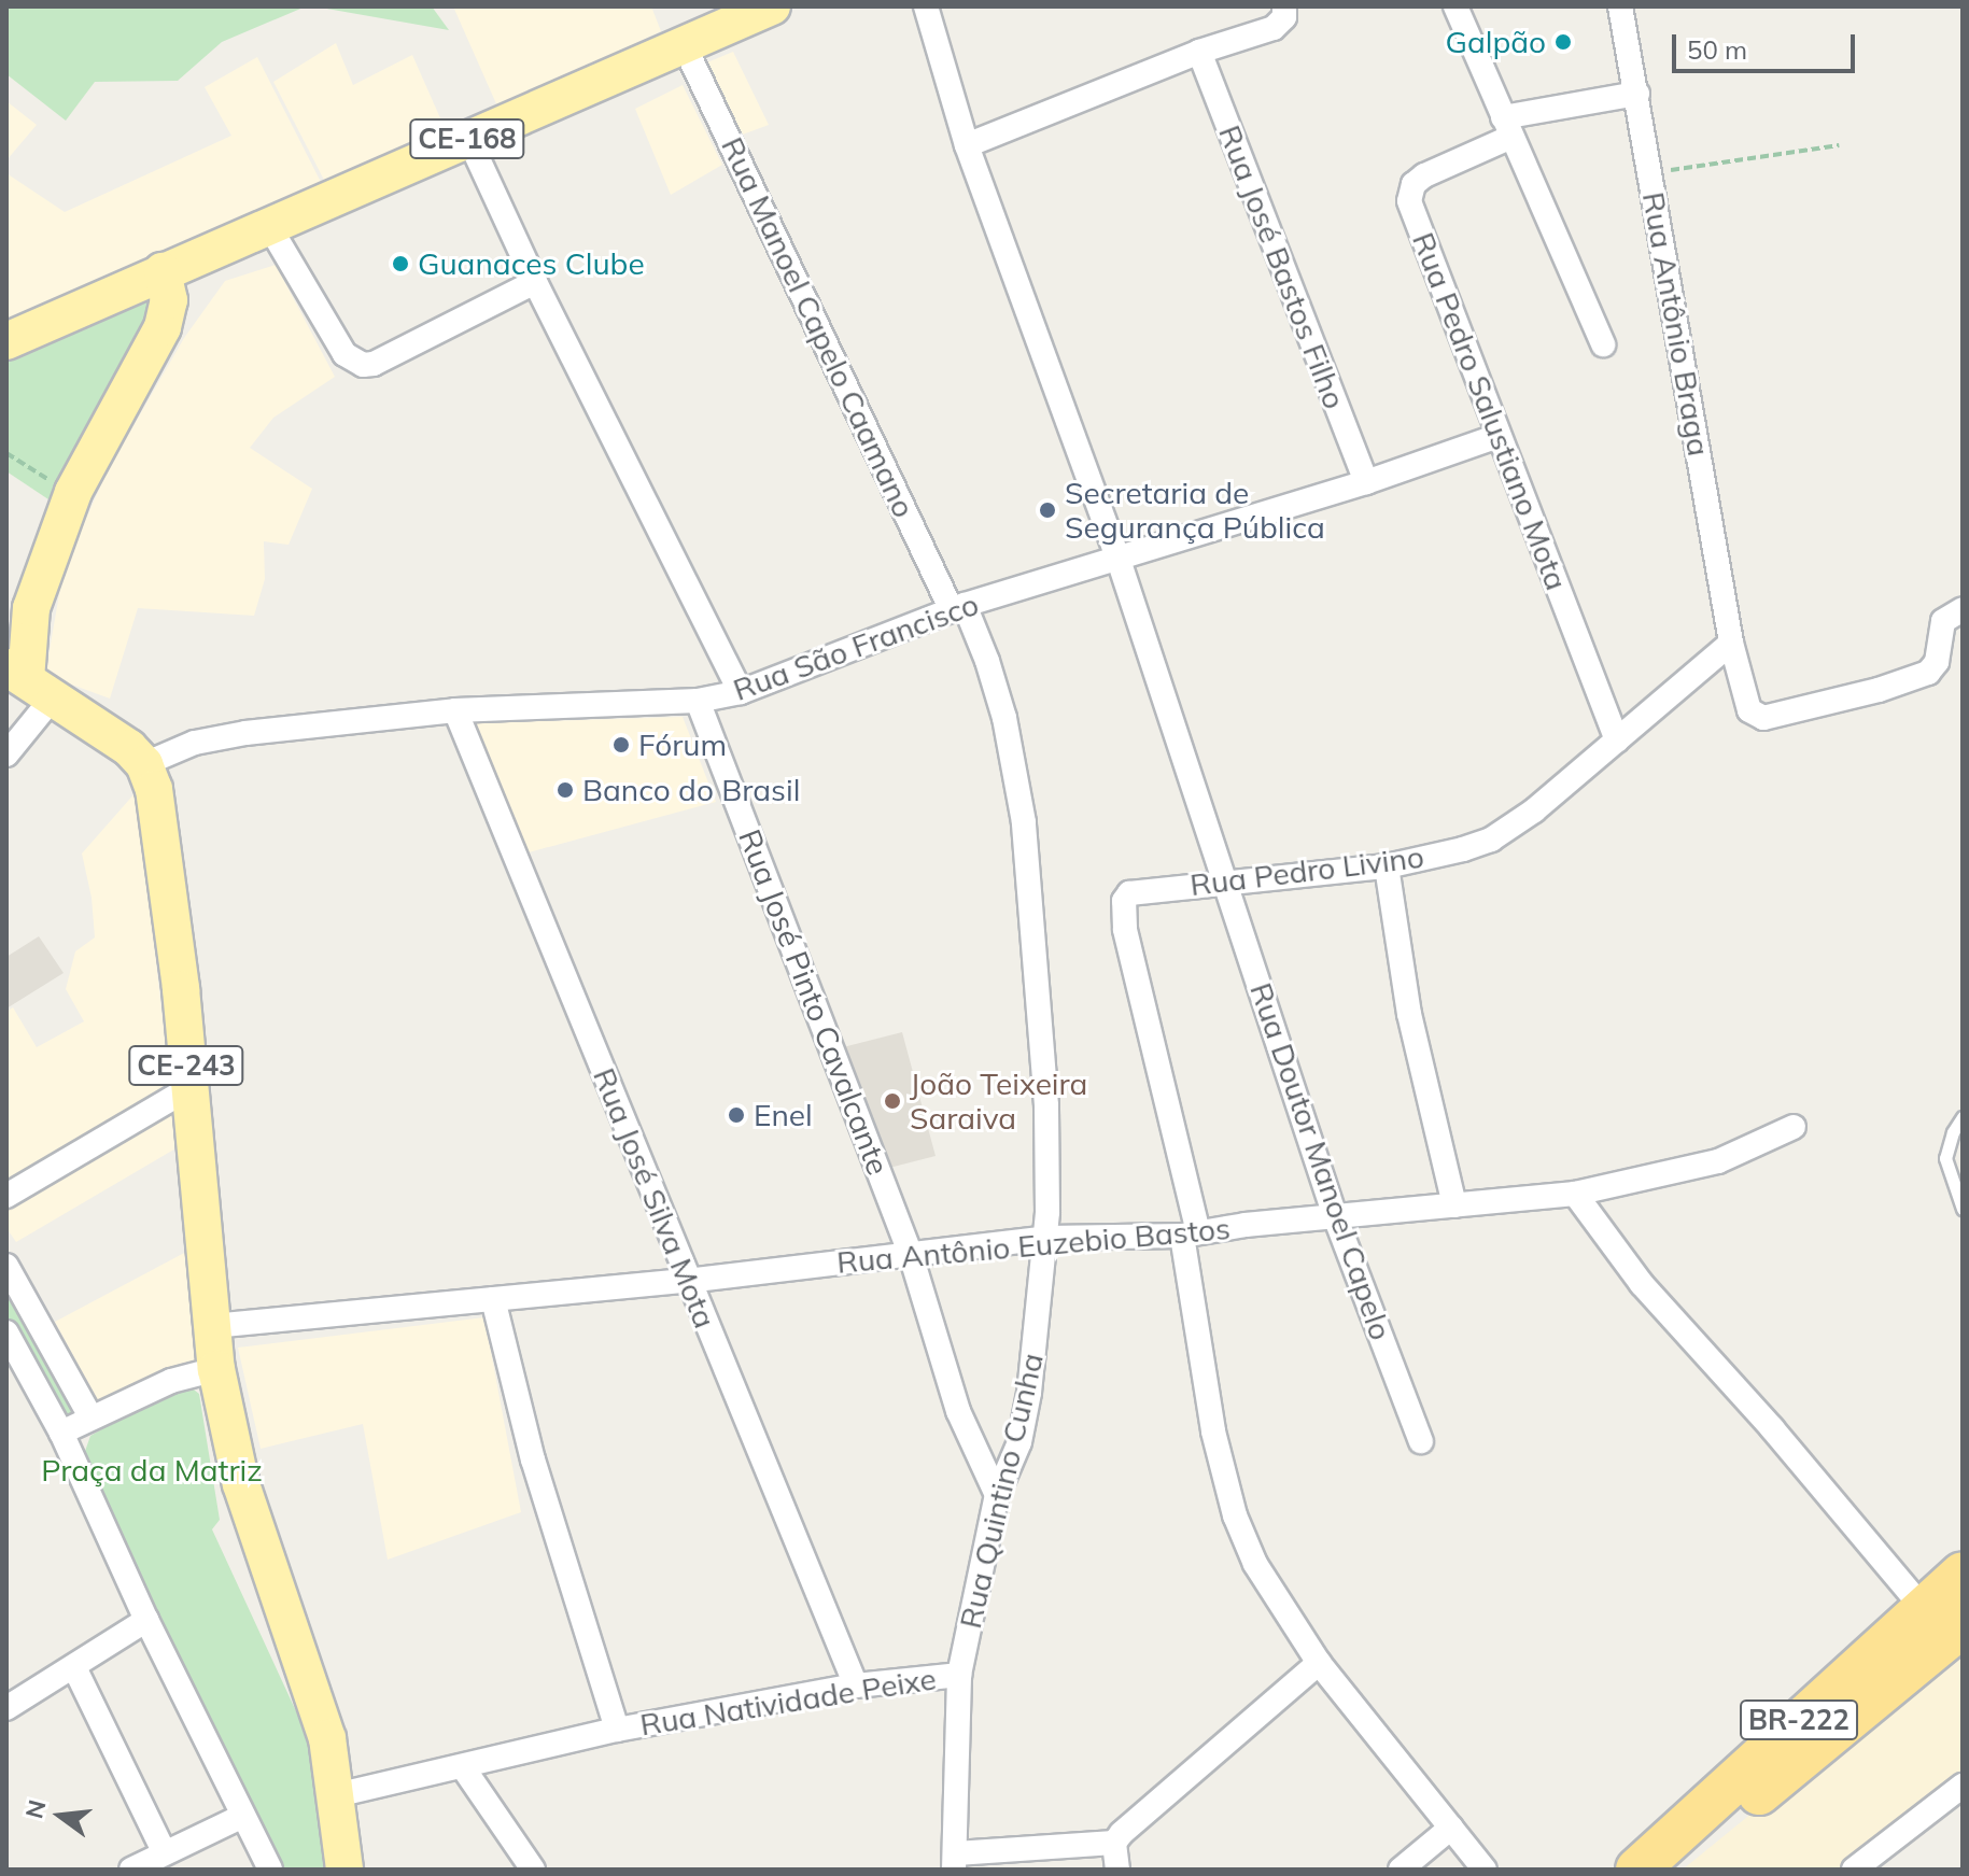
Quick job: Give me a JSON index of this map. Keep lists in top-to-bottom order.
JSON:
{
  "streets": {
    "highway": ["BR-222"],
    "main road": ["CE-168", "CE-243"],
    "street": [
      "Rua José Bastos Filho",
      "Rua Antônio Braga",
      "Rua Manoel Capelo Caamano",
      "Rua Pedro Salustiano Mota",
      "Rua São Francisco",
      "Rua Pedro Livino",
      "Rua José Pinto Cavalcante",
      "Rua Doutor Manoel Capelo",
      "Rua José Silva Mota",
      "Rua Antônio Euzebio Bastos",
      "Rua Quintino Cunha",
      "Rua Natividade Peixe"
    ]
  },
  "crossings": [
    ["CE-168", "Rua Manoel Capelo Caamano"],
    ["Rua José Bastos Filho", "Rua São Francisco"],
    ["Rua Antônio Braga", "Rua Pedro Livino"],
    ["Rua Manoel Capelo Caamano", "Rua São Francisco"],
    ["Rua Manoel Capelo Caamano", "Rua Quintino Cunha"],
    ["Rua Pedro Salustiano Mota", "Rua São Francisco"],
    ["Rua Pedro Salustiano Mota", "Rua Pedro Livino"],
    ["Rua São Francisco", "Rua José Pinto Cavalcante"],
    ["Rua São Francisco", "CE-243"],
    ["Rua São Francisco", "Rua Doutor Manoel Capelo"],
    ["Rua São Francisco", "Rua José Silva Mota"],
    ["Rua São Francisco", "Rua Quintino Cunha"],
    ["Rua Pedro Livino", "Rua Doutor Manoel Capelo"],
    ["Rua Pedro Livino", "Rua Antônio Euzebio Bastos"],
    ["Rua José Pinto Cavalcante", "Rua Antônio Euzebio Bastos"],
    ["Rua José Pinto Cavalcante", "Rua Quintino Cunha"],
    ["CE-243", "Rua Antônio Euzebio Bastos"],
    ["CE-243", "Rua Natividade Peixe"],
    ["Rua Doutor Manoel Capelo", "Rua Antônio Euzebio Bastos"],
    ["Rua José Silva Mota", "Rua Antônio Euzebio Bastos"],
    ["Rua José Silva Mota", "Rua Natividade Peixe"],
    ["Rua Antônio Euzebio Bastos", "Rua Quintino Cunha"],
    ["Rua Quintino Cunha", "Rua Natividade Peixe"]
  ],
  "parks": ["Praça da Matriz"],
  "places": [
    "Galpão",
    "Guanaces Clube",
    "Secretaria de Segurança Pública",
    "Fórum",
    "Banco do Brasil",
    "João Teixeira Saraiva",
    "Enel"
  ],
  "scale_bar": "50 m",
  "north": "left"
}
